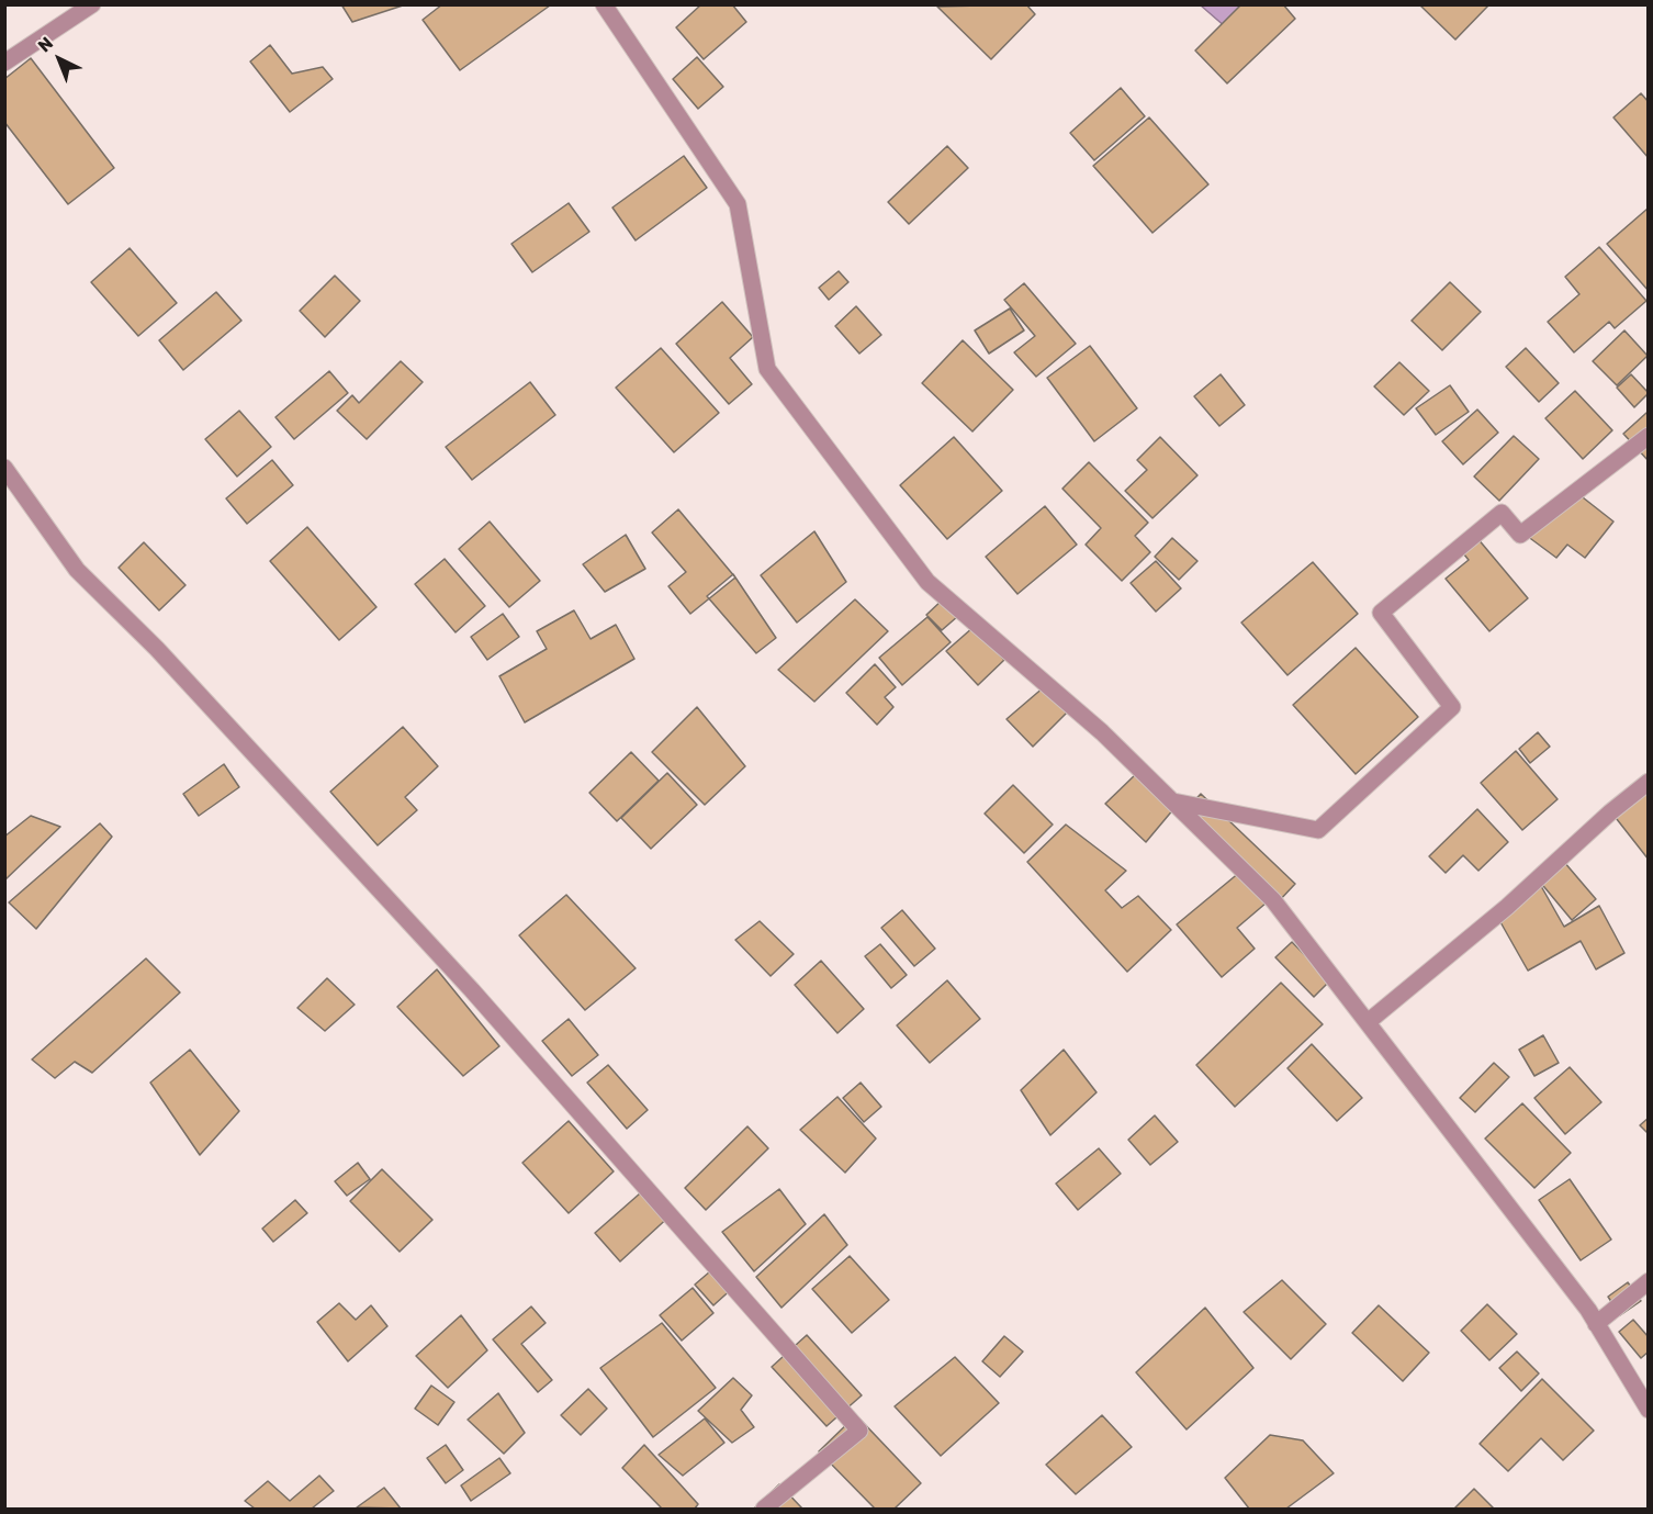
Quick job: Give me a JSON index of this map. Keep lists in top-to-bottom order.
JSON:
{
  "north": "top left"
}
